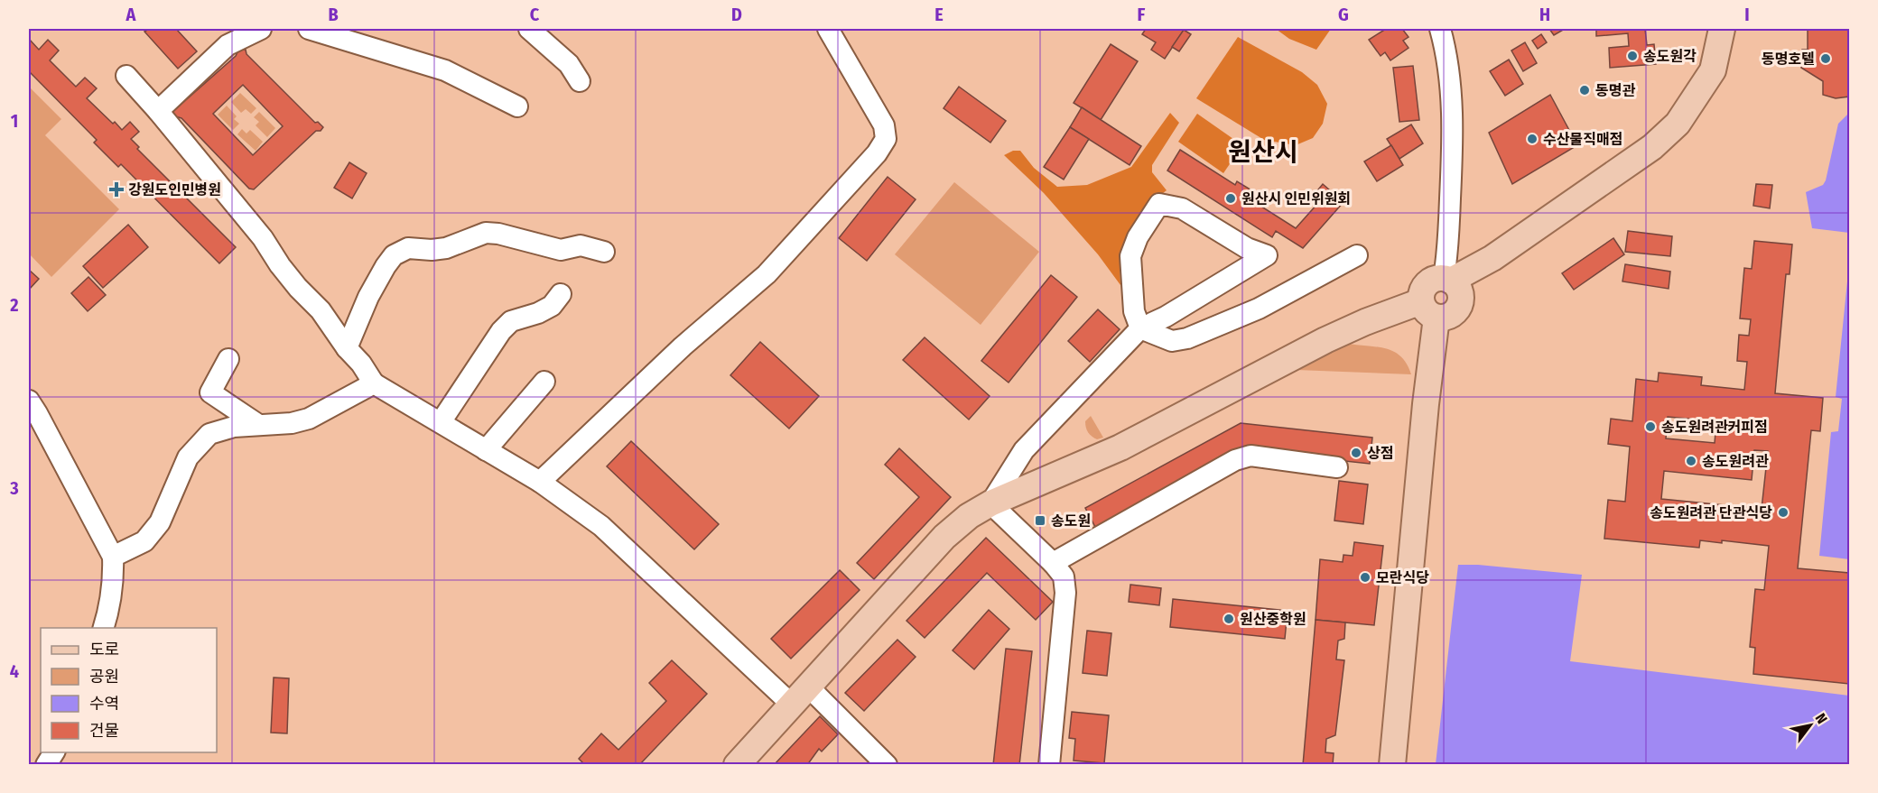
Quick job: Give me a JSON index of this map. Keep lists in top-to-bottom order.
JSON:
{
  "districts": ["원산시"],
  "places": {
    "other": [
      "송도원각",
      "동명호텔",
      "동명관",
      "수산물직매점",
      "원산시 인민위원회",
      "송도원려관커피점",
      "상점",
      "송도원려관",
      "송도원려관 단관식당",
      "모란식당",
      "원산중학원"
    ],
    "health": ["강원도인민병원"],
    "transit": ["송도원"]
  },
  "legend": [
    "도로",
    "공원",
    "수역",
    "건물"
  ],
  "north": "top right",
  "grid": {
    "columns": [
      "A",
      "B",
      "C",
      "D",
      "E",
      "F",
      "G",
      "H",
      "I"
    ],
    "rows": [
      "1",
      "2",
      "3",
      "4"
    ]
  }
}
